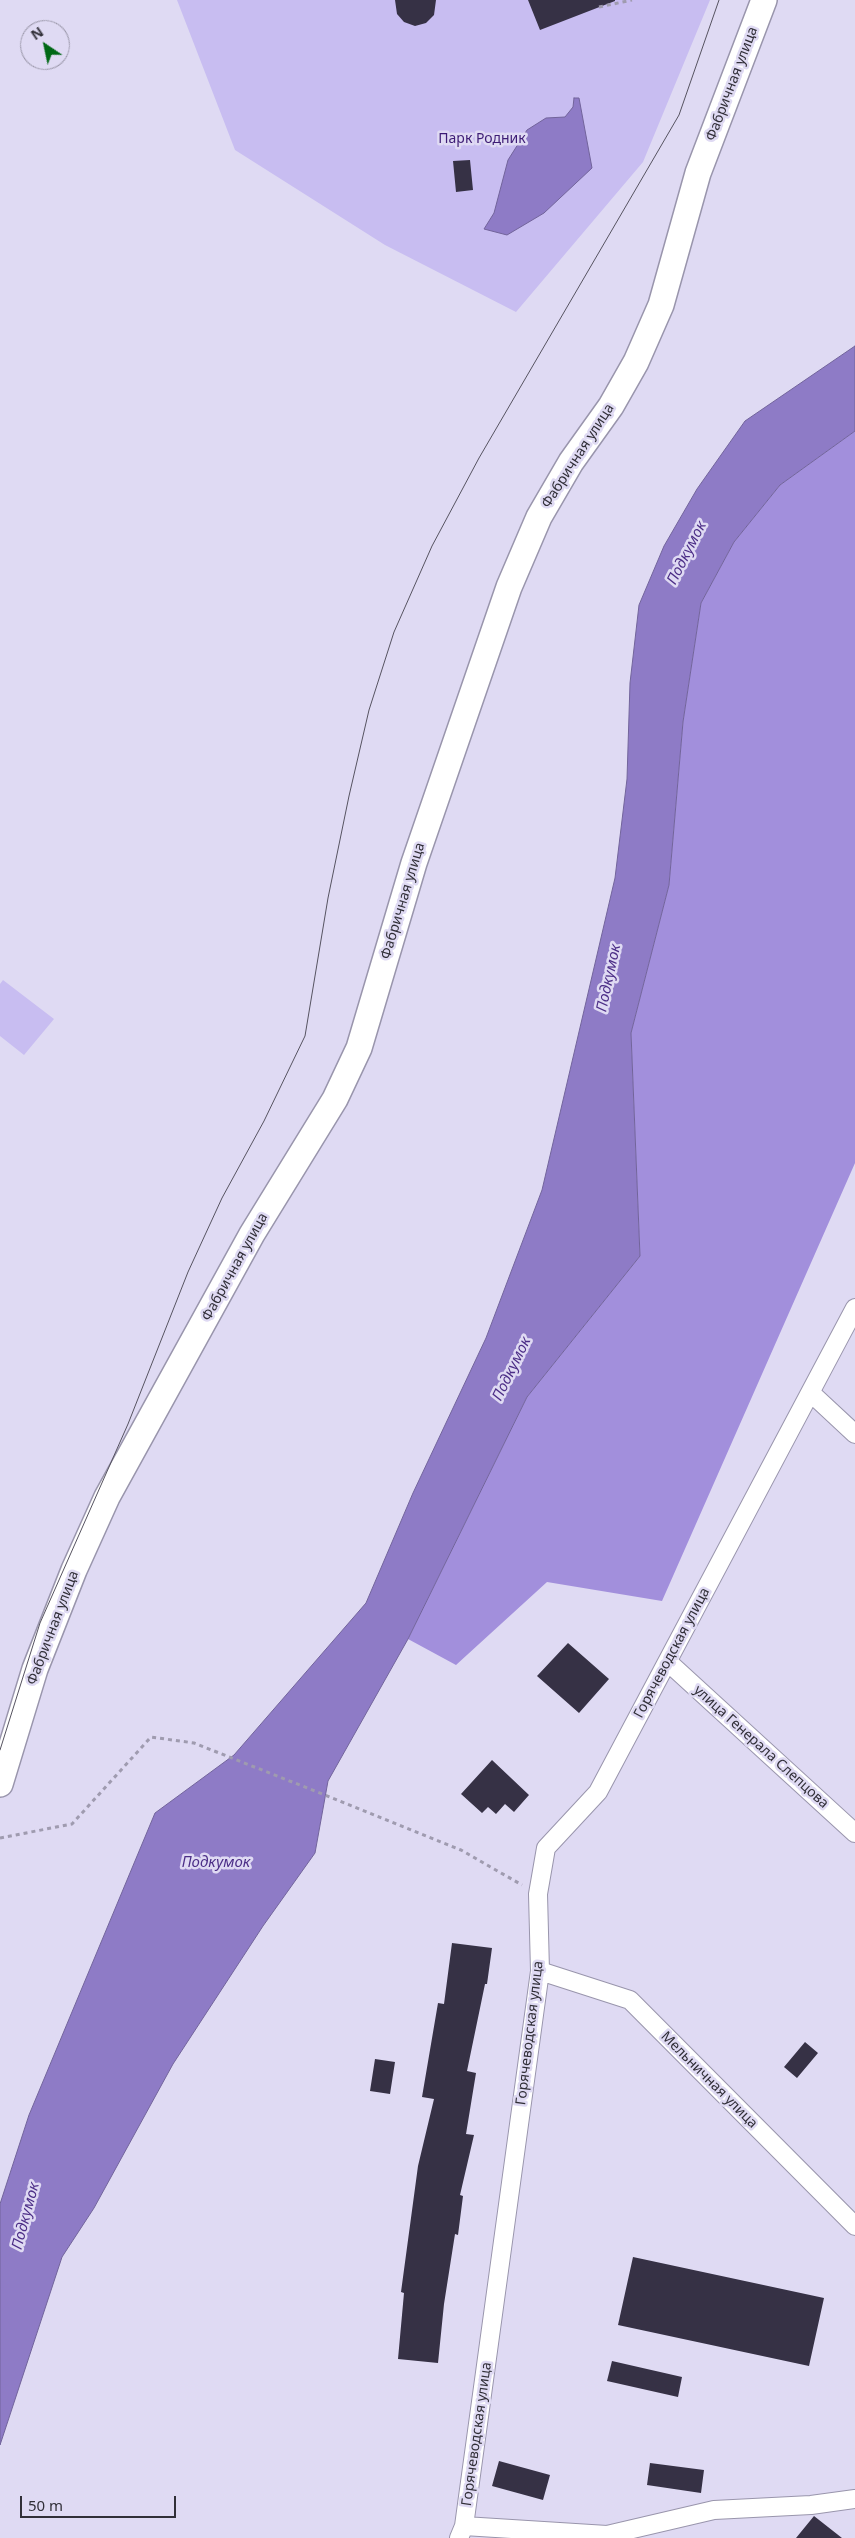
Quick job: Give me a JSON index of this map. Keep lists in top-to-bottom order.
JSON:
{
  "streets": {
    "main road": ["Фабричная улица"],
    "street": ["Горячеводская улица", "улица Генерала Слепцова", "Мельничная улица"]
  },
  "crossings": [
    ["Горячеводская улица", "улица Генерала Слепцова"],
    ["Горячеводская улица", "Мельничная улица"]
  ],
  "water": ["Подкумок"],
  "parks": ["Парк Родник"],
  "scale_bar": "50 m",
  "north": "top left"
}
